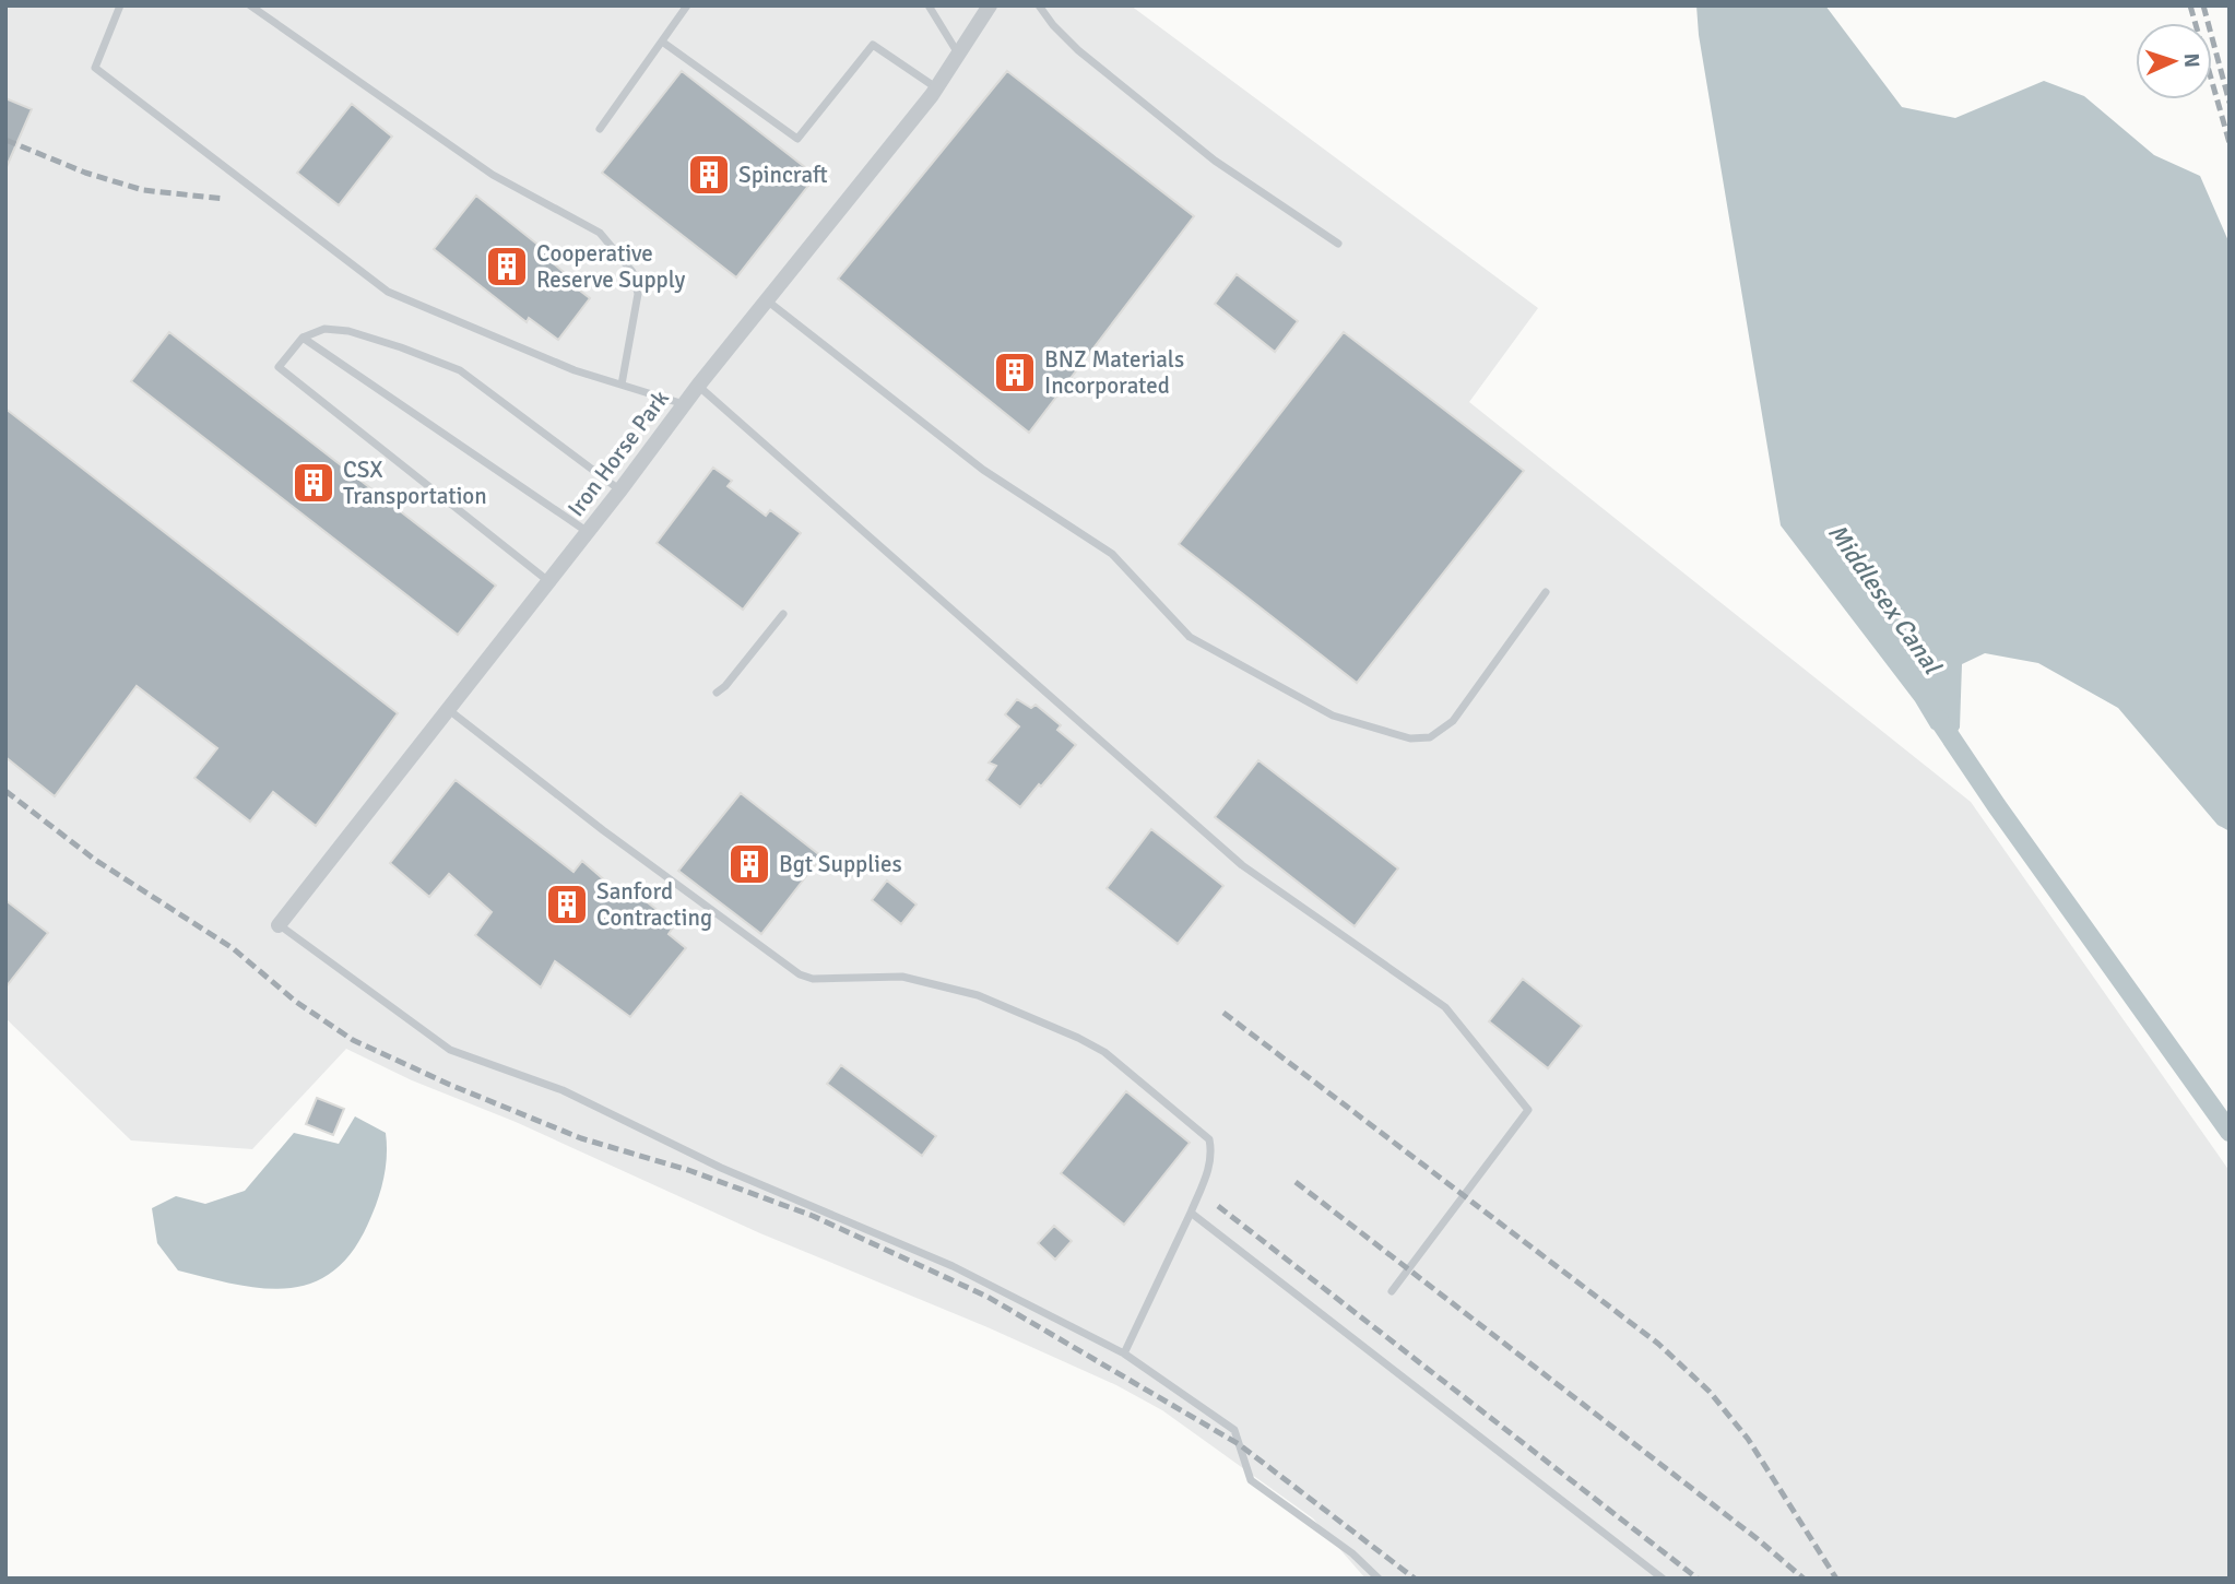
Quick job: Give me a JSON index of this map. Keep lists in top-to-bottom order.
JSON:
{
  "streets": {
    "street": ["Iron Horse Park"]
  },
  "water": ["Middlesex Canal"],
  "places": {
    "building": [
      "Spincraft",
      "Cooperative Reserve Supply",
      "BNZ Materials Incorporated",
      "CSX Transportation",
      "Bgt Supplies",
      "Sanford Contracting"
    ]
  },
  "north": "right"
}
